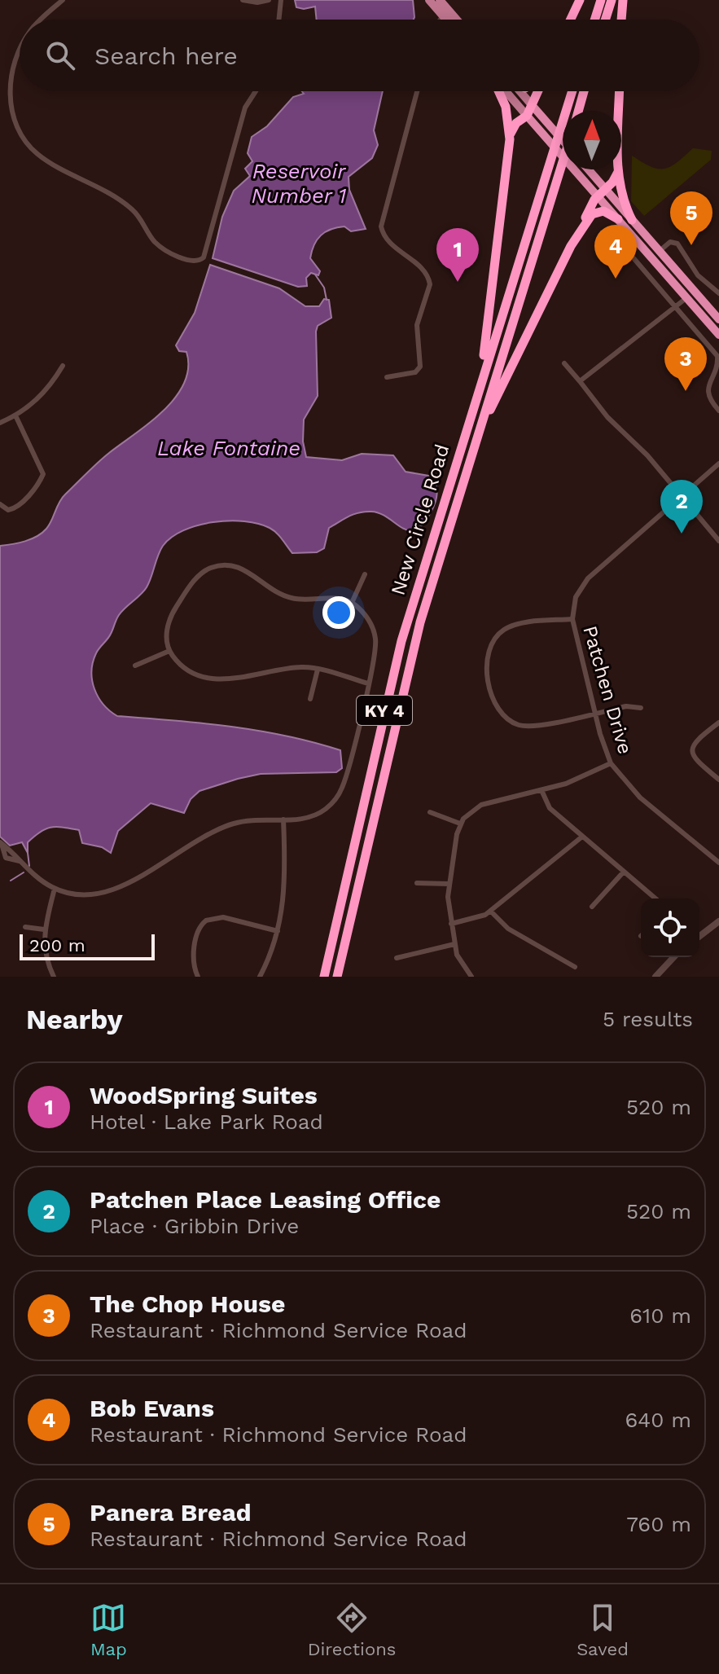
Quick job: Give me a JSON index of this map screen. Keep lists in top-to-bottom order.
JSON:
{
  "streets": {
    "highway": ["New Circle Road", "KY 4"],
    "street": ["Patchen Drive"]
  },
  "water": ["Reservoir Number 1", "Lake Fontaine"],
  "scale_bar": "200 m",
  "north": "top",
  "page": {
    "search": "Search here",
    "pins": [
      "5",
      "4",
      "1",
      "3",
      "2"
    ],
    "scale": "200 m",
    "heading": ["Nearby", "5 results"],
    "list": [
      {
        "mark": "1",
        "name": "WoodSpring Suites",
        "note": "Hotel · Lake Park Road",
        "value": "520 m"
      },
      {
        "mark": "2",
        "name": "Patchen Place Leasing Office",
        "note": "Place · Gribbin Drive",
        "value": "520 m"
      },
      {
        "mark": "3",
        "name": "The Chop House",
        "note": "Restaurant · Richmond Service Road",
        "value": "610 m"
      },
      {
        "mark": "4",
        "name": "Bob Evans",
        "note": "Restaurant · Richmond Service Road",
        "value": "640 m"
      },
      {
        "mark": "5",
        "name": "Panera Bread",
        "note": "Restaurant · Richmond Service Road",
        "value": "760 m"
      }
    ],
    "nav": ["Map", "Directions", "Saved"]
  }
}
